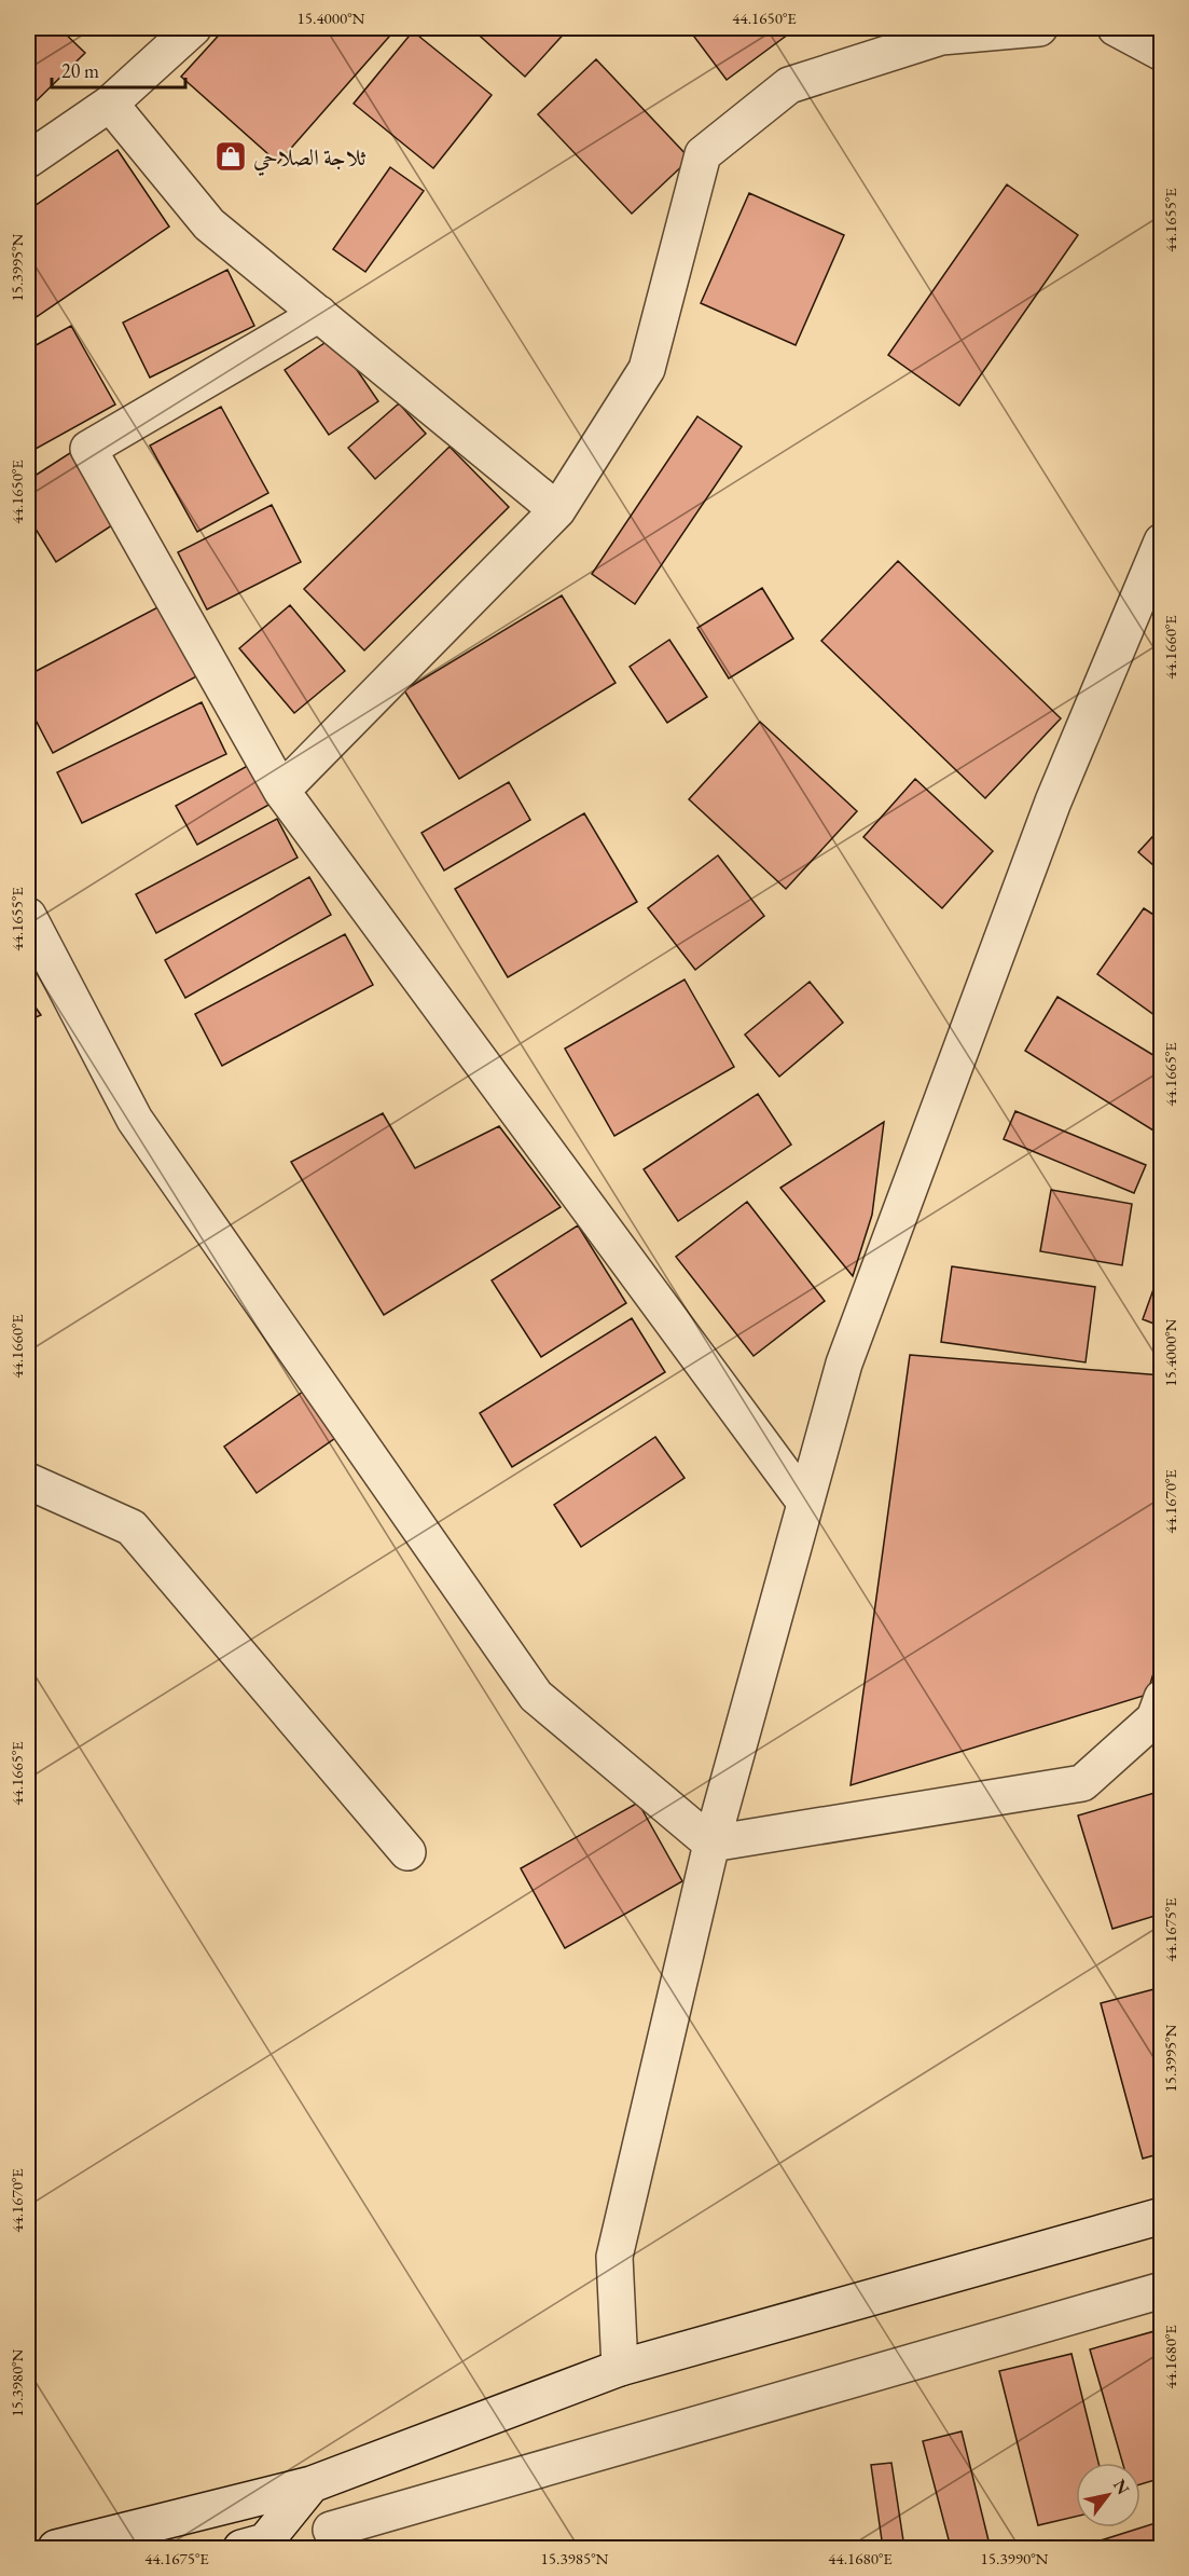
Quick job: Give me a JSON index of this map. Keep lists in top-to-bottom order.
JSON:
{
  "places": {
    "shop": ["ثلاجة الصلاحي"]
  },
  "scale_bar": "20 m",
  "north": "top right",
  "coordinates": [
    "15.4000°N",
    "44.1650°E",
    "44.1655°E",
    "15.3995°N",
    "44.1660°E",
    "44.1665°E",
    "44.1670°E",
    "44.1675°E",
    "44.1680°E",
    "15.3980°N",
    "15.3985°N",
    "15.3990°N"
  ]
}
